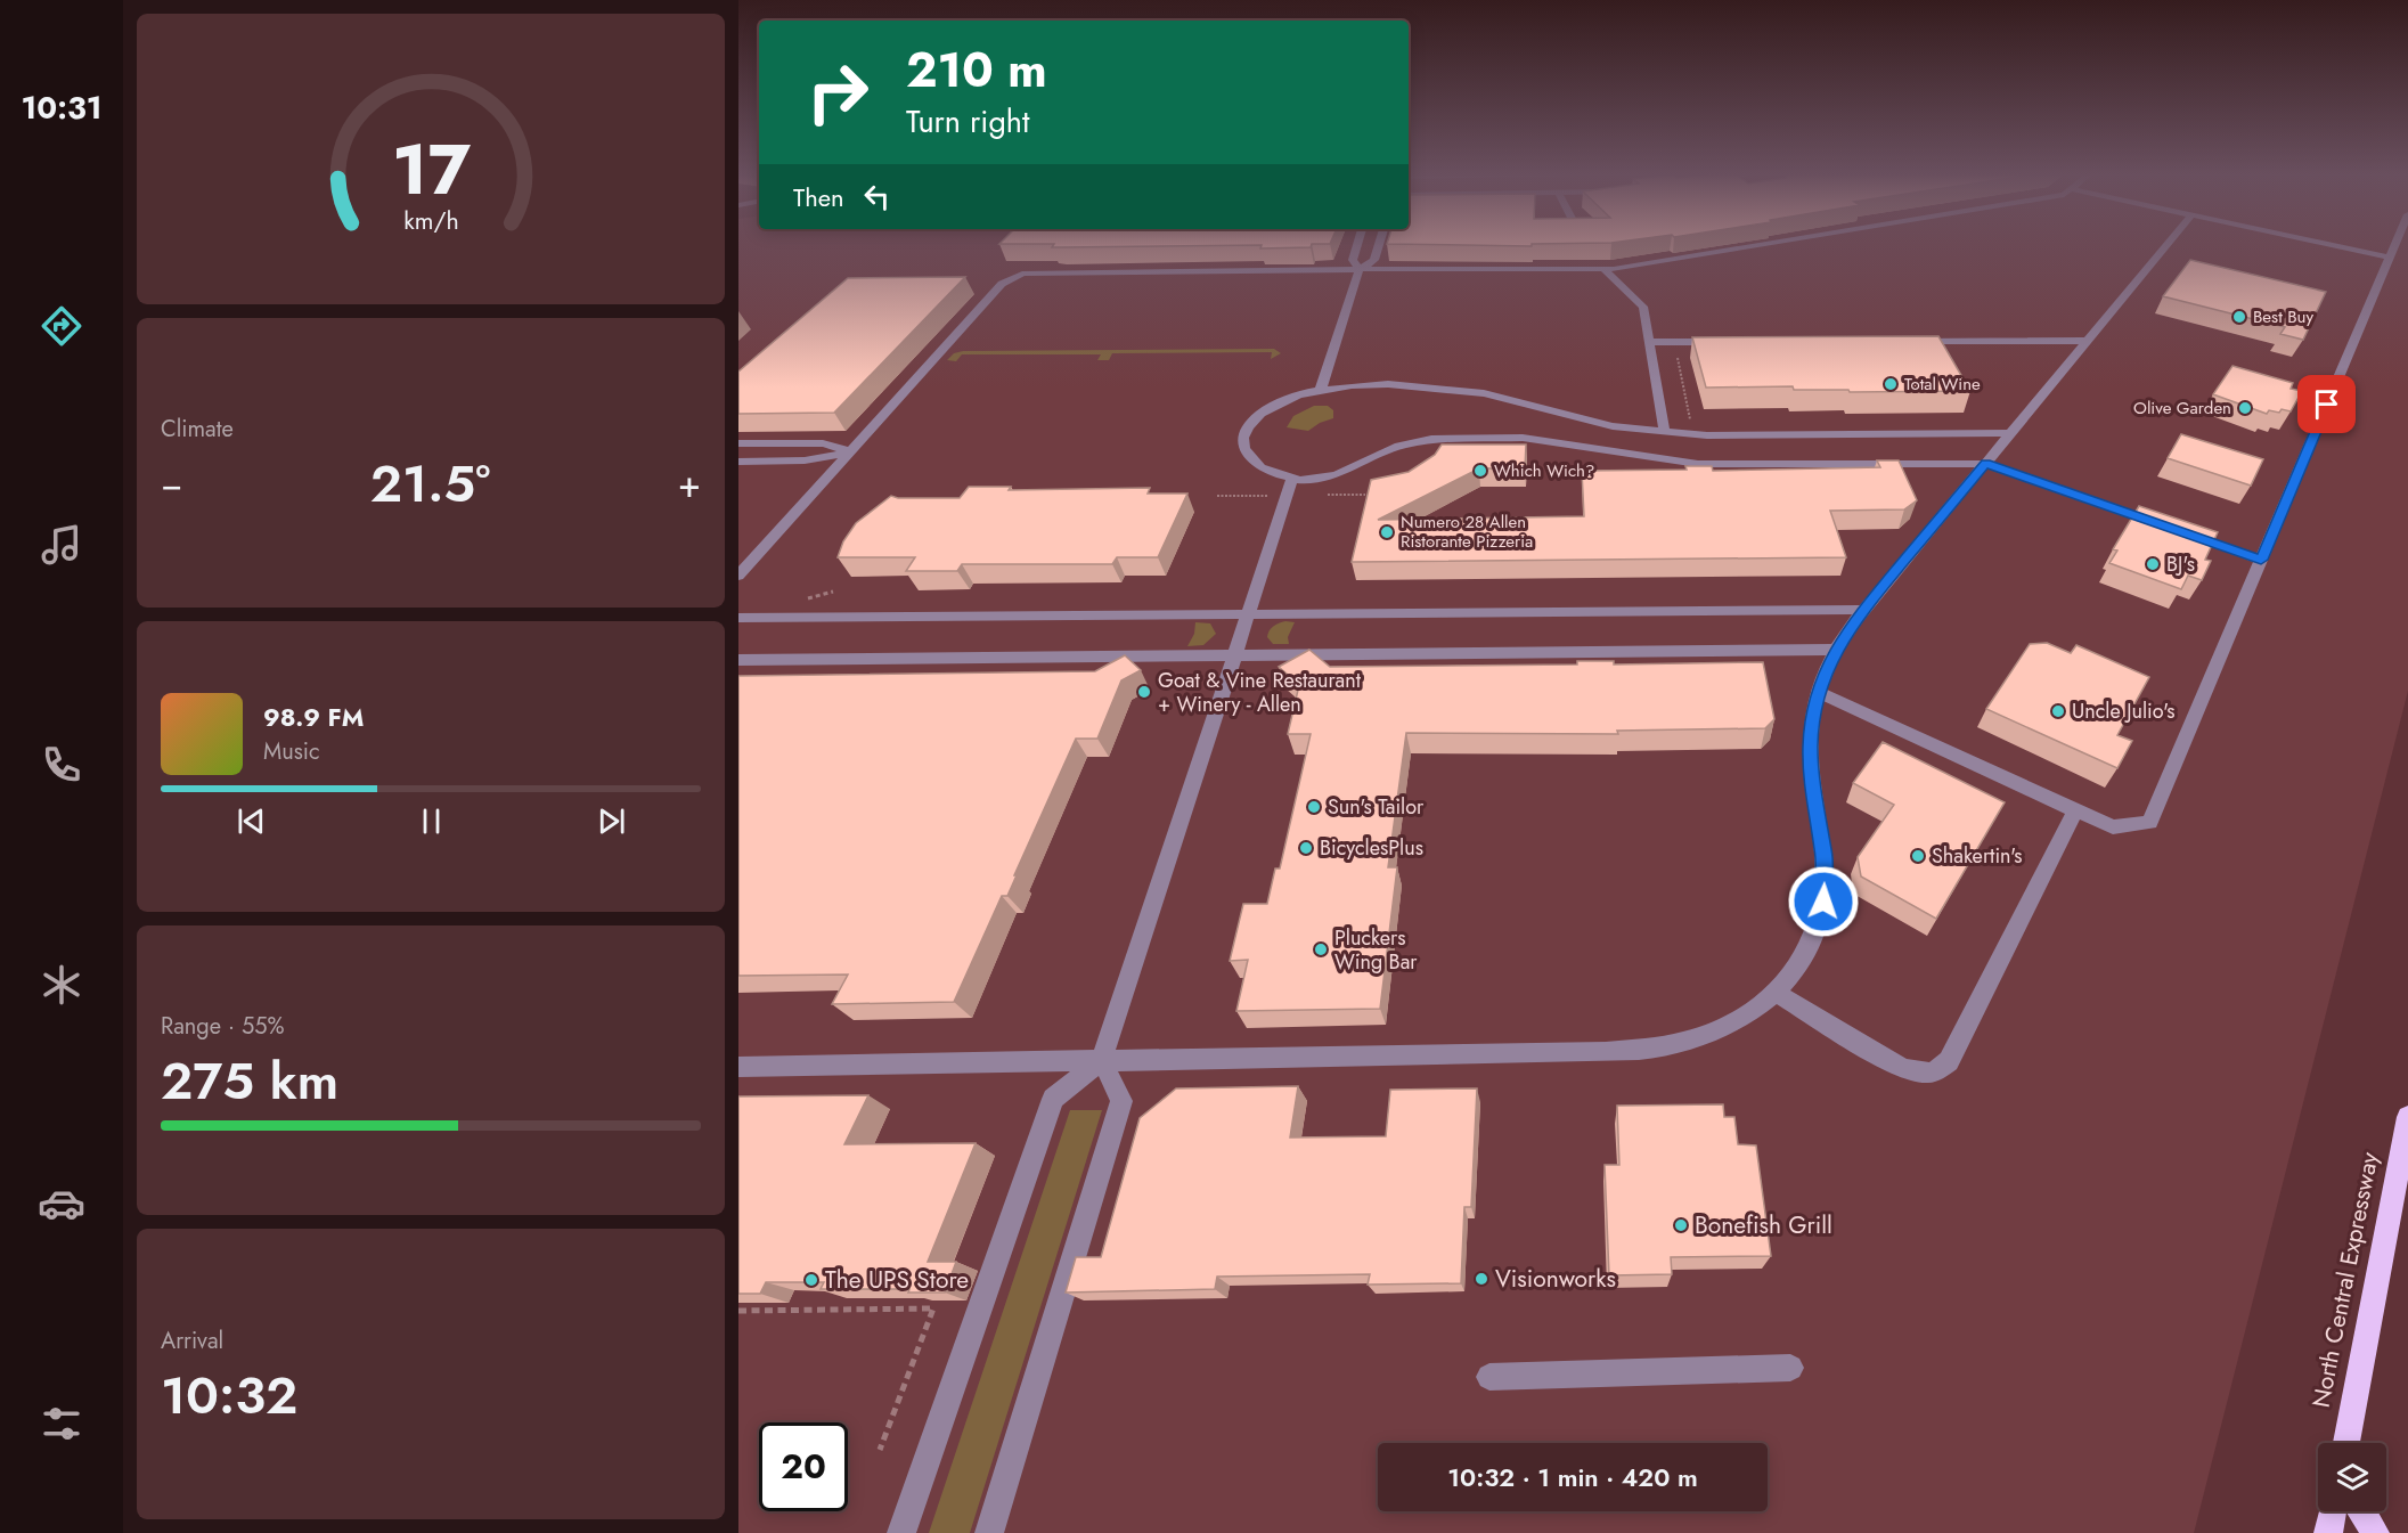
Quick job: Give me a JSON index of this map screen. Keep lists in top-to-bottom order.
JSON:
{
  "streets": {
    "main road": ["North Central Expressway"]
  },
  "places": [
    "Best Buy",
    "Total Wine",
    "Olive Garden",
    "Which Wich?",
    "Numero 28 Allen Ristorante Pizzeria",
    "BJ's",
    "Goat & Vine Restaurant + Winery - Allen",
    "Uncle Julio's",
    "Sun's Tailor",
    "BicyclesPlus",
    "Shakertin's",
    "Pluckers Wing Bar",
    "Bonefish Grill",
    "Visionworks",
    "The UPS Store"
  ],
  "page": {
    "tabs": "10:31",
    "turn": ["210 m", "Turn right"],
    "then": "Then",
    "tile": [
      "Climate",
      ["Range · 55%", "275 km"],
      ["Arrival", "10:32"]
    ],
    "heat": ["−", "21.5°", "+"],
    "song": ["98.9 FM", "Music"],
    "limit": "20",
    "trip": "10:32 · 1 min · 420 m",
    "gauge": ["17", "km/h"]
  }
}
